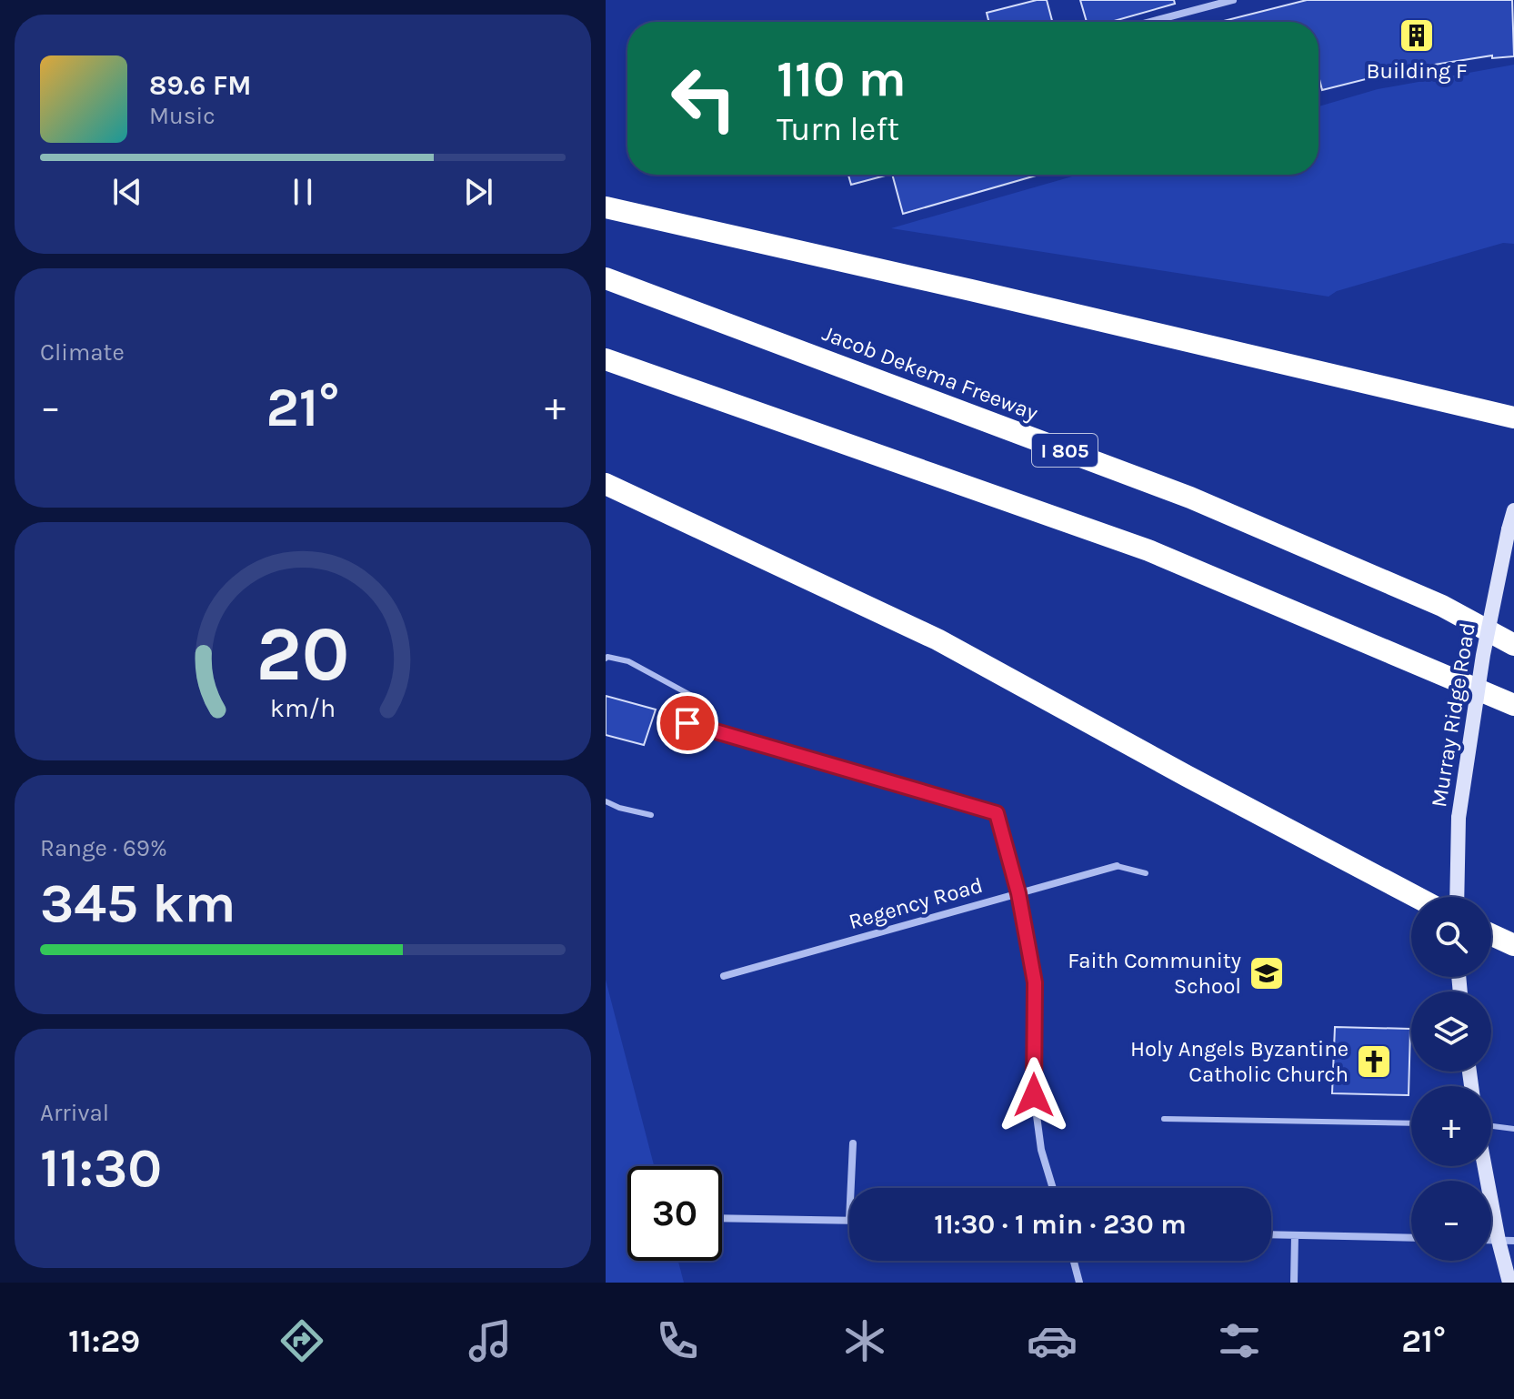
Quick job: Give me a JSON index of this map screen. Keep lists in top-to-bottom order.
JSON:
{
  "streets": {
    "highway": ["Jacob Dekema Freeway", "I 805"],
    "main road": ["Murray Ridge Road"],
    "street": ["Regency Road"]
  },
  "places": {
    "building": ["Building F"],
    "school or university": ["Faith Community School"],
    "church": ["Holy Angels Byzantine Catholic Church"]
  },
  "page": {
    "turn": ["110 m", "Turn left"],
    "song": ["89.6 FM", "Music"],
    "tile": [
      "Climate",
      ["Range · 69%", "345 km"],
      ["Arrival", "11:30"]
    ],
    "heat": ["−", "21°", "+"],
    "map_buttons": ["+", "−"],
    "limit": "30",
    "trip": "11:30 · 1 min · 230 m",
    "tabs": ["11:29", "21°"],
    "gauge": ["20", "km/h"]
  }
}
